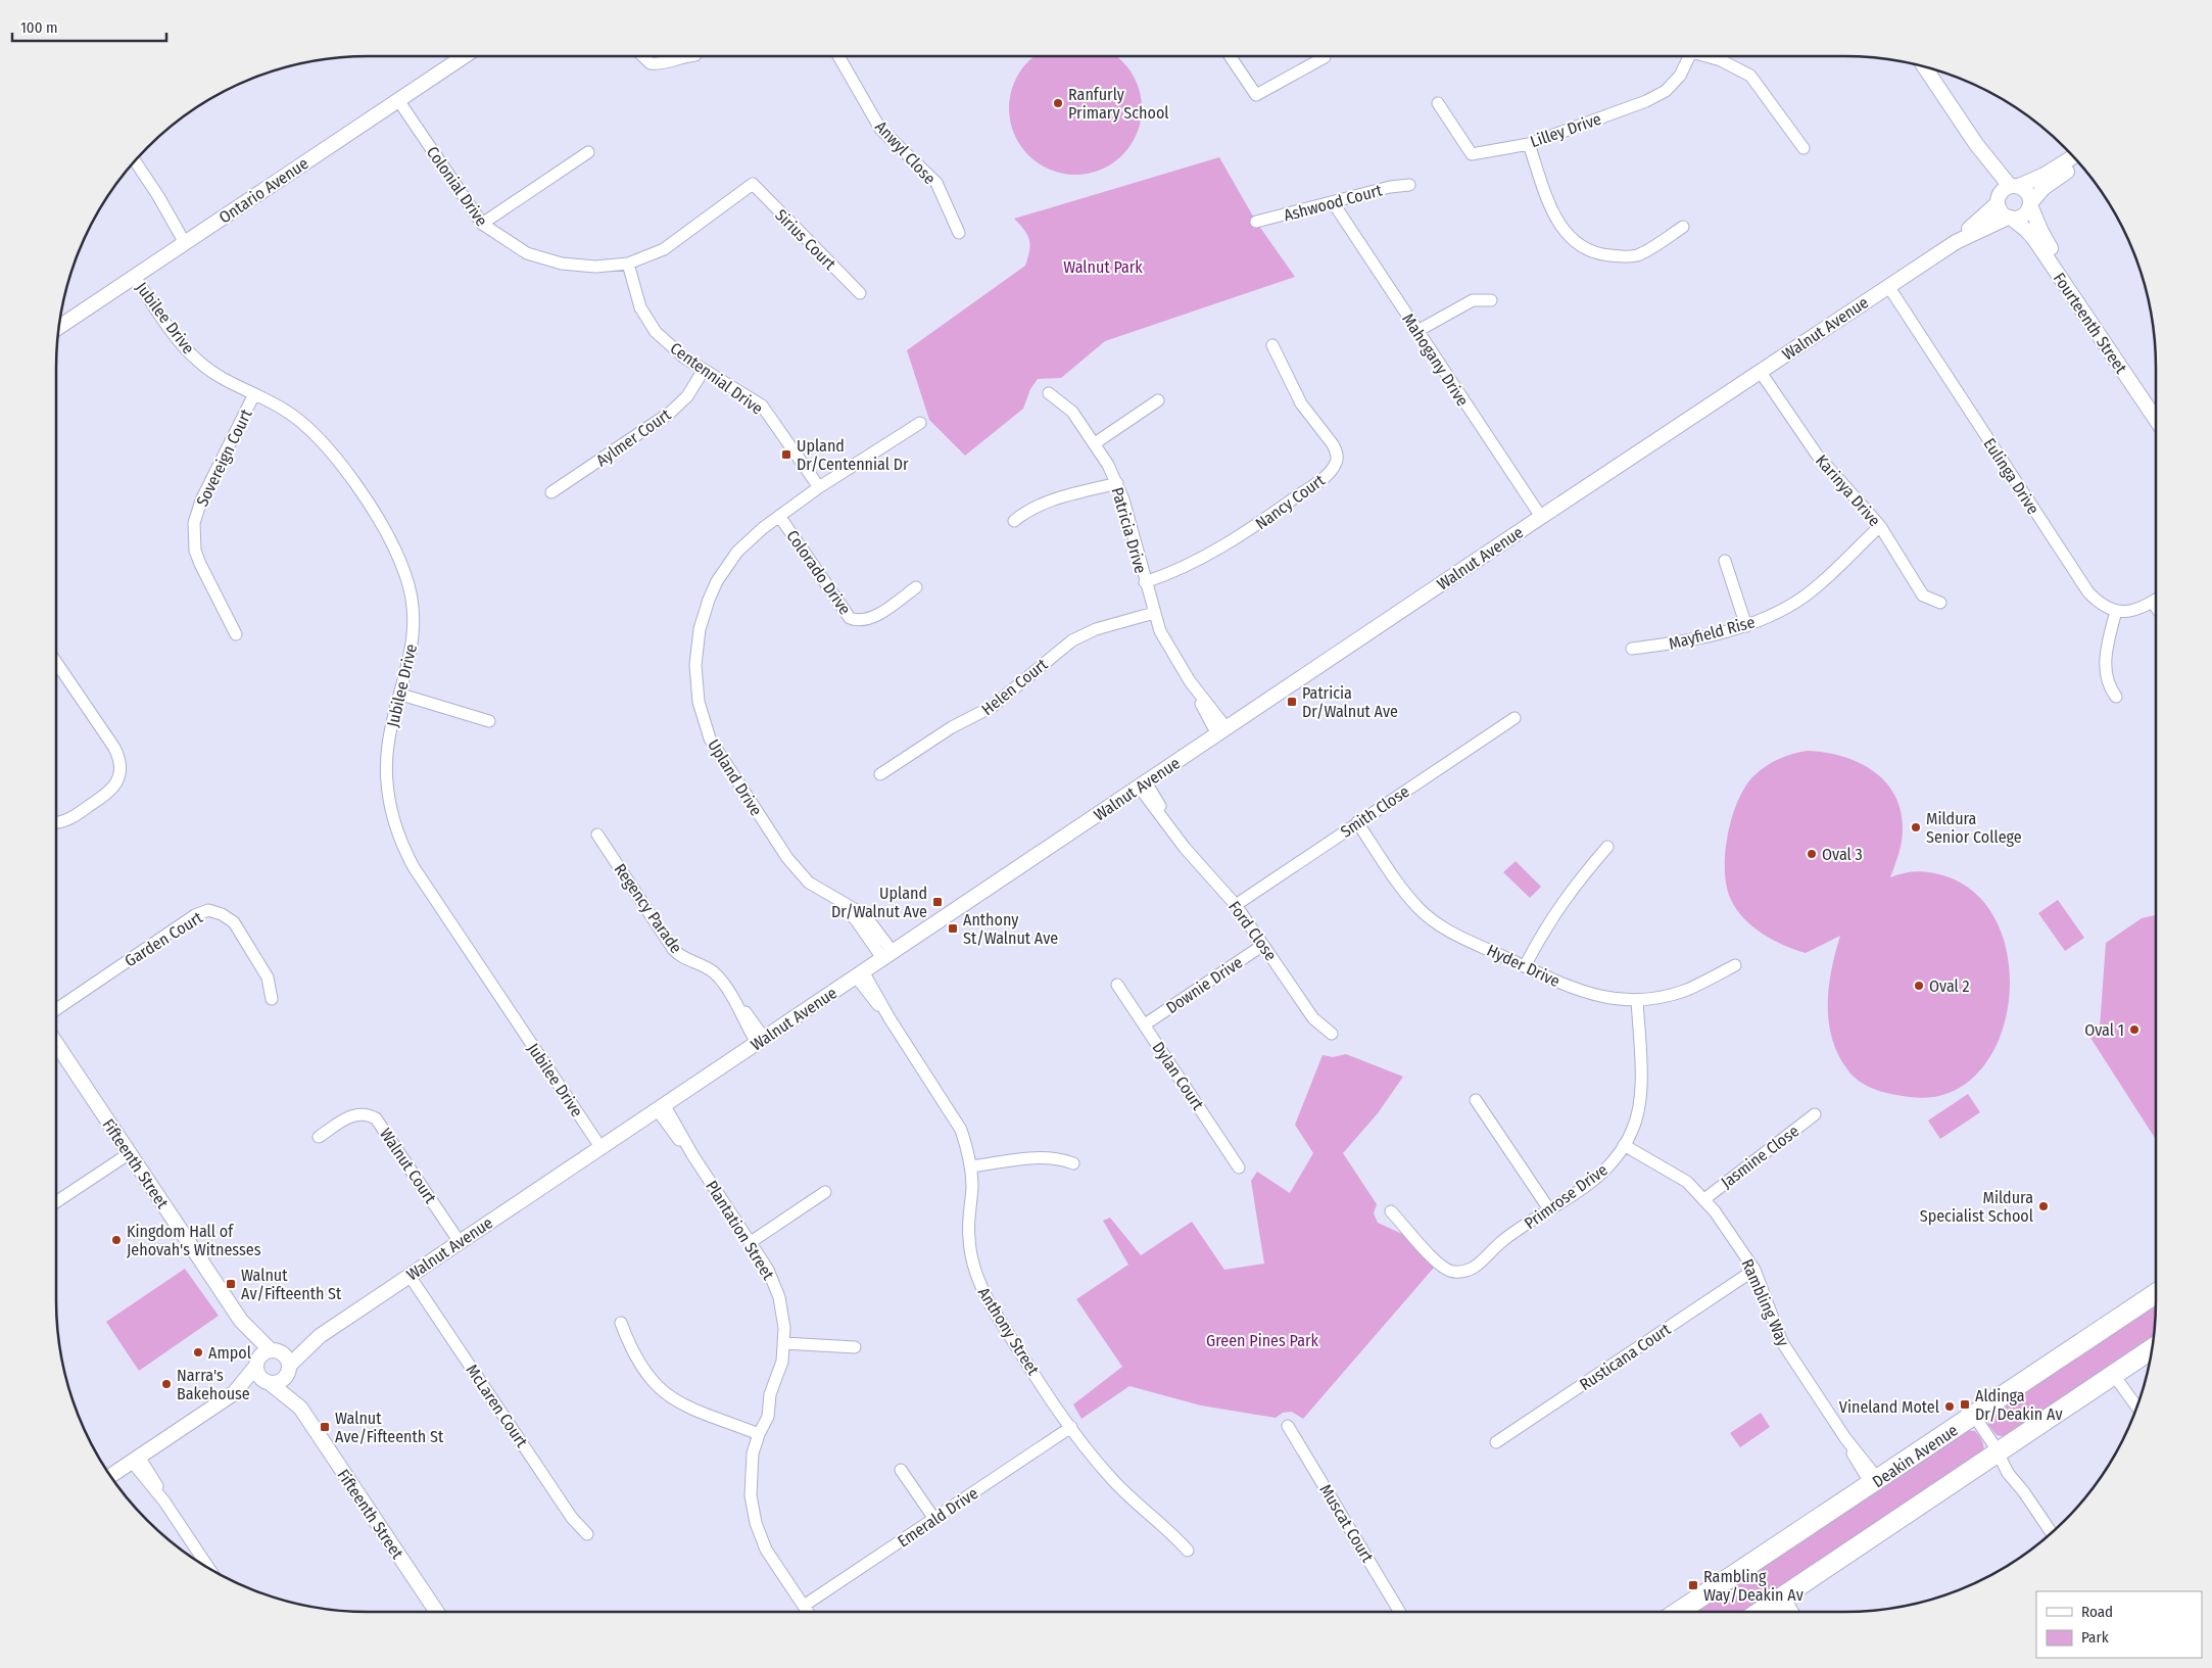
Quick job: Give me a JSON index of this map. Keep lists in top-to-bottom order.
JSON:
{
  "streets": {
    "highway": ["Deakin Avenue"],
    "street": [
      "Lilley Drive",
      "Anwyl Close",
      "Colonial Drive",
      "Ontario Avenue",
      "Ashwood Court",
      "Sirius Court",
      "Jubilee Drive",
      "Fourteenth Street",
      "Walnut Avenue",
      "Mahogany Drive",
      "Centennial Drive",
      "Aylmer Court",
      "Sovereign Court",
      "Eulinga Drive",
      "Karinya Drive",
      "Nancy Court",
      "Patricia Drive",
      "Colorado Drive",
      "Mayfield Rise",
      "Helen Court",
      "Upland Drive",
      "Smith Close",
      "Regency Parade",
      "Ford Close",
      "Garden Court",
      "Hyder Drive",
      "Downie Drive",
      "Dylan Court",
      "Jasmine Close",
      "Fifteenth Street",
      "Walnut Court",
      "Primrose Drive",
      "Plantation Street",
      "Rambling Way",
      "Anthony Street",
      "Rusticana Court",
      "McLaren Court",
      "Emerald Drive",
      "Muscat Court"
    ]
  },
  "crossings": [
    ["Colonial Drive", "Ontario Avenue"],
    ["Colonial Drive", "Sirius Court"],
    ["Colonial Drive", "Centennial Drive"],
    ["Ontario Avenue", "Jubilee Drive"],
    ["Ashwood Court", "Mahogany Drive"],
    ["Jubilee Drive", "Walnut Avenue"],
    ["Jubilee Drive", "Sovereign Court"],
    ["Fourteenth Street", "Walnut Avenue"],
    ["Walnut Avenue", "Mahogany Drive"],
    ["Walnut Avenue", "Eulinga Drive"],
    ["Walnut Avenue", "Karinya Drive"],
    ["Walnut Avenue", "Patricia Drive"],
    ["Walnut Avenue", "Upland Drive"],
    ["Walnut Avenue", "Regency Parade"],
    ["Walnut Avenue", "Ford Close"],
    ["Walnut Avenue", "Fifteenth Street"],
    ["Walnut Avenue", "Walnut Court"],
    ["Walnut Avenue", "Plantation Street"],
    ["Walnut Avenue", "Anthony Street"],
    ["Walnut Avenue", "McLaren Court"],
    ["Centennial Drive", "Aylmer Court"],
    ["Centennial Drive", "Upland Drive"],
    ["Karinya Drive", "Mayfield Rise"],
    ["Nancy Court", "Patricia Drive"],
    ["Patricia Drive", "Helen Court"],
    ["Colorado Drive", "Upland Drive"],
    ["Smith Close", "Ford Close"],
    ["Smith Close", "Hyder Drive"],
    ["Ford Close", "Downie Drive"],
    ["Hyder Drive", "Primrose Drive"],
    ["Downie Drive", "Dylan Court"],
    ["Jasmine Close", "Rambling Way"],
    ["Primrose Drive", "Rambling Way"],
    ["Plantation Street", "Emerald Drive"],
    ["Rambling Way", "Rusticana Court"],
    ["Rambling Way", "Deakin Avenue"],
    ["Anthony Street", "Emerald Drive"]
  ],
  "parks": ["Walnut Park", "Green Pines Park"],
  "places": {
    "other": [
      "Ranfurly Primary School",
      "Mildura Senior College",
      "Oval 3",
      "Oval 2",
      "Oval 1",
      "Mildura Specialist School",
      "Kingdom Hall of Jehovah's Witnesses",
      "Ampol",
      "Narra's Bakehouse",
      "Vineland Motel"
    ],
    "transit": [
      "Upland Dr/Centennial Dr",
      "Patricia Dr/Walnut Ave",
      "Upland Dr/Walnut Ave",
      "Anthony St/Walnut Ave",
      "Walnut Av/Fifteenth St",
      "Aldinga Dr/Deakin Av",
      "Walnut Ave/Fifteenth St",
      "Rambling Way/Deakin Av"
    ]
  },
  "legend": ["Road", "Park"],
  "scale_bar": "100 m"
}
